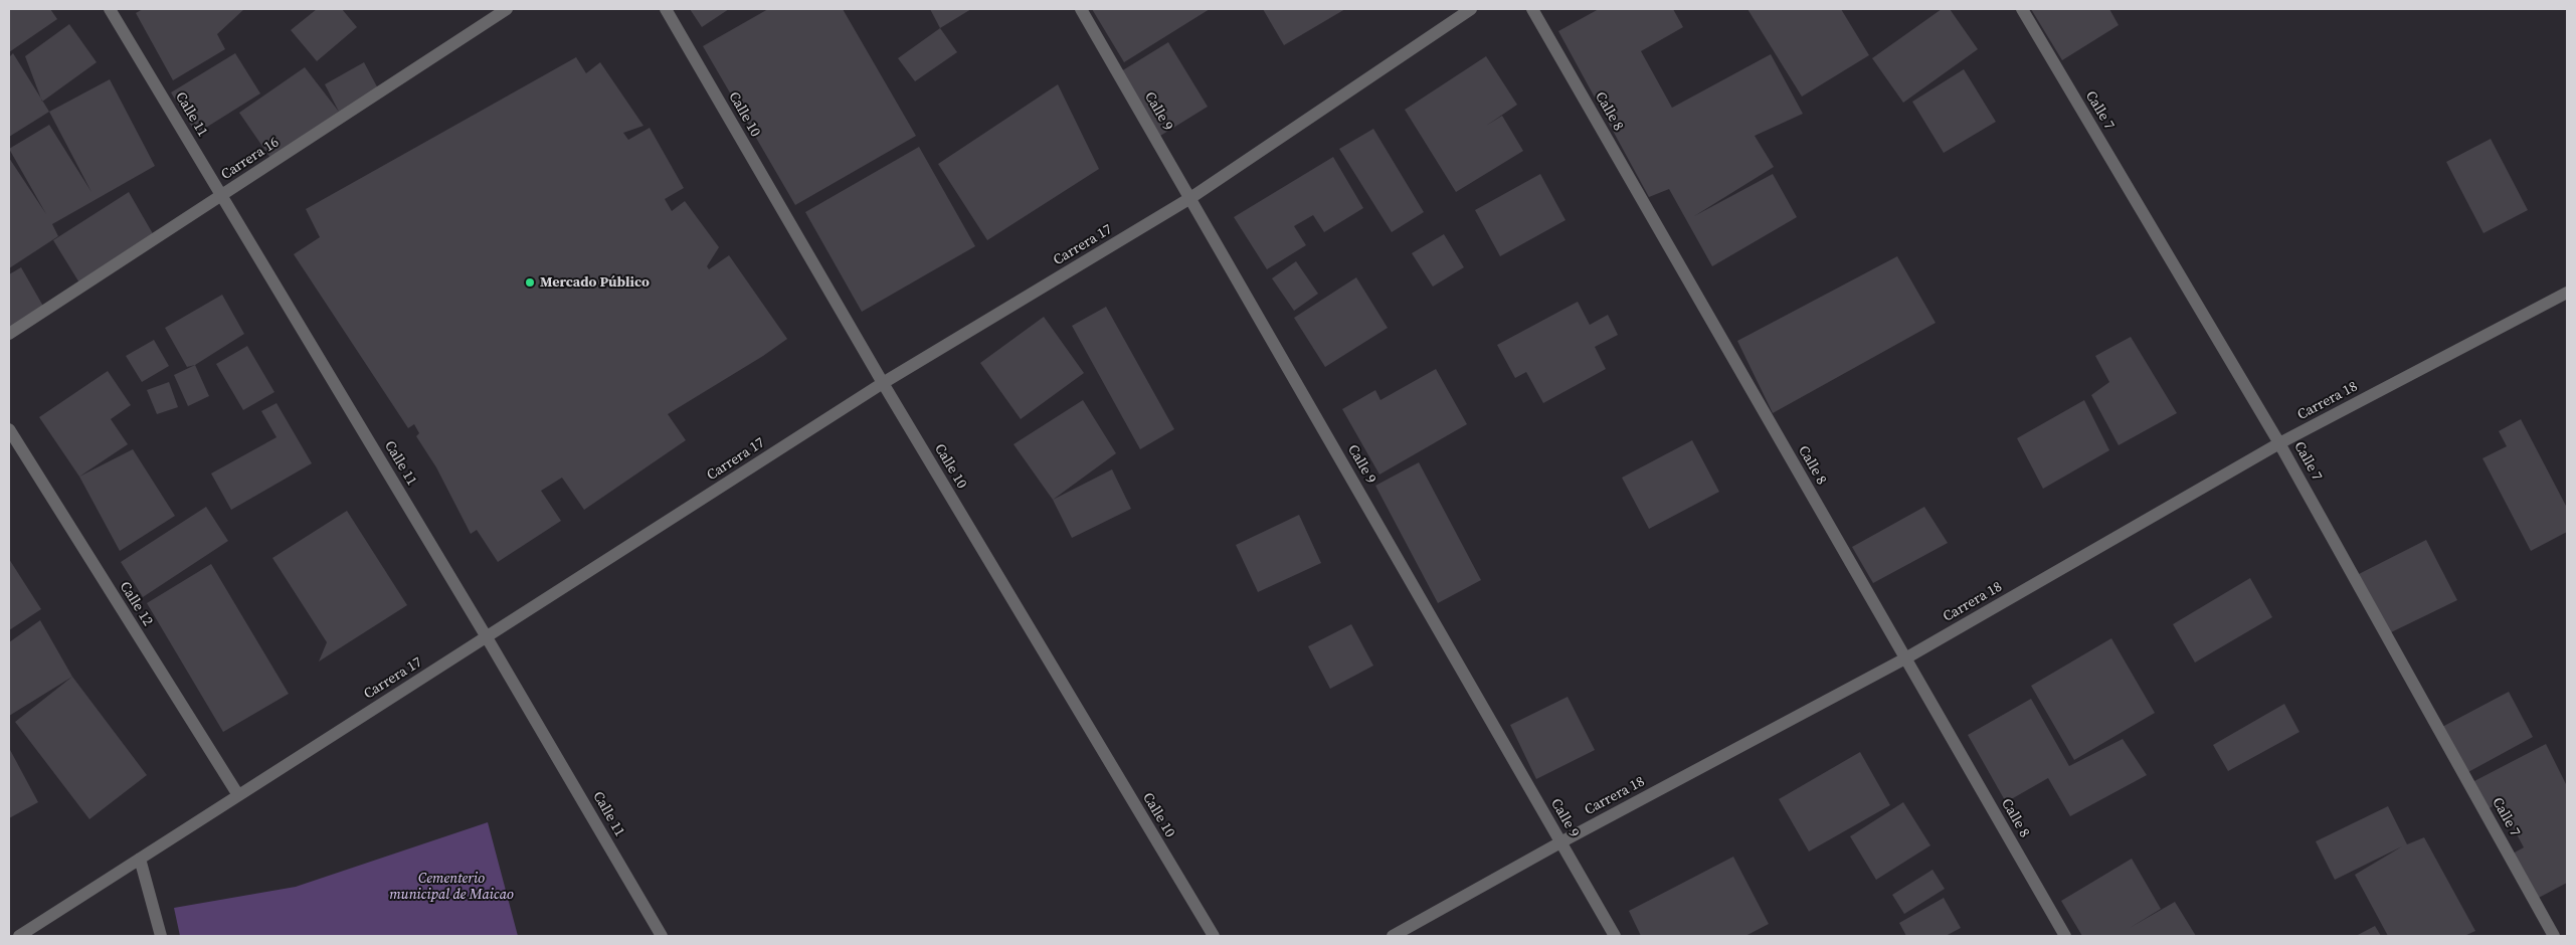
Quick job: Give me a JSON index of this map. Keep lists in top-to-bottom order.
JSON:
{
  "streets": {
    "street": [
      "Calle 7",
      "Calle 9",
      "Calle 8",
      "Calle 11",
      "Calle 10",
      "Carrera 16",
      "Carrera 17",
      "Carrera 18",
      "Calle 12"
    ]
  },
  "crossings": [
    ["Calle 7", "Carrera 18"],
    ["Calle 9", "Carrera 17"],
    ["Calle 9", "Carrera 18"],
    ["Calle 8", "Carrera 18"],
    ["Calle 11", "Carrera 16"],
    ["Calle 11", "Carrera 17"],
    ["Calle 10", "Carrera 17"],
    ["Carrera 17", "Calle 12"]
  ],
  "parks": ["Cementerio municipal de Maicao"],
  "places": ["Mercado Público"]
}
